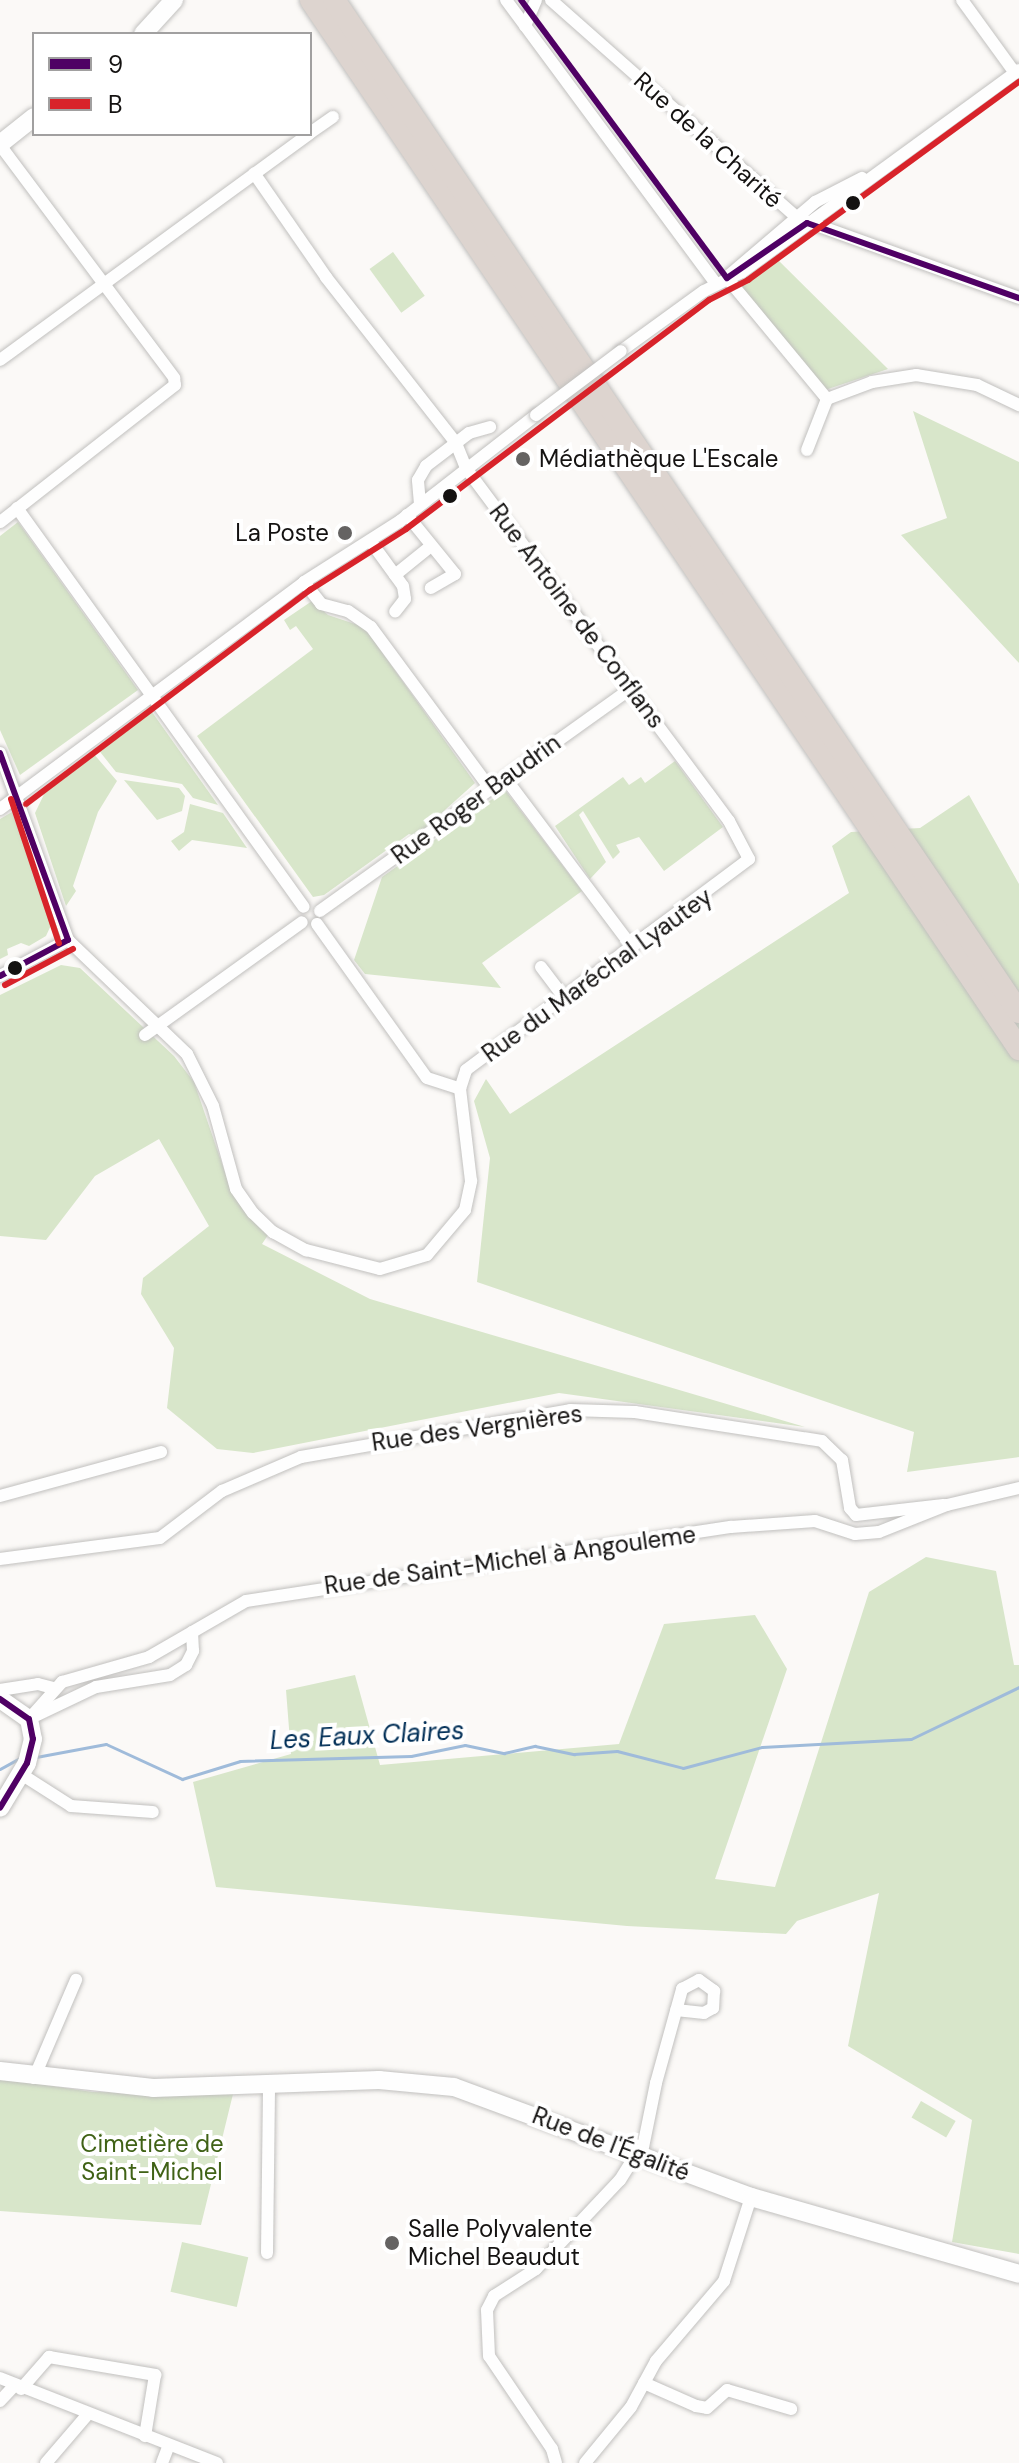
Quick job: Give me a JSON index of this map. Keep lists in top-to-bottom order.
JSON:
{
  "streets": {
    "street": [
      "Rue de la Charité",
      "Rue Antoine de Conflans",
      "Rue Roger Baudrin",
      "Rue du Maréchal Lyautey",
      "Rue des Vergnières",
      "Rue de Saint-Michel à Angouleme",
      "Rue de l'Égalité"
    ]
  },
  "crossings": [
    ["Rue Antoine de Conflans", "Rue Roger Baudrin"],
    ["Rue Antoine de Conflans", "Rue du Maréchal Lyautey"],
    ["Rue des Vergnières", "Rue de Saint-Michel à Angouleme"]
  ],
  "water": ["Les Eaux Claires"],
  "parks": ["Cimetière de Saint-Michel"],
  "places": ["Médiathèque L'Escale", "La Poste", "Salle Polyvalente Michel Beaudut"],
  "lines": ["transit line 9", "transit line B"],
  "legend": ["9", "B"]
}
